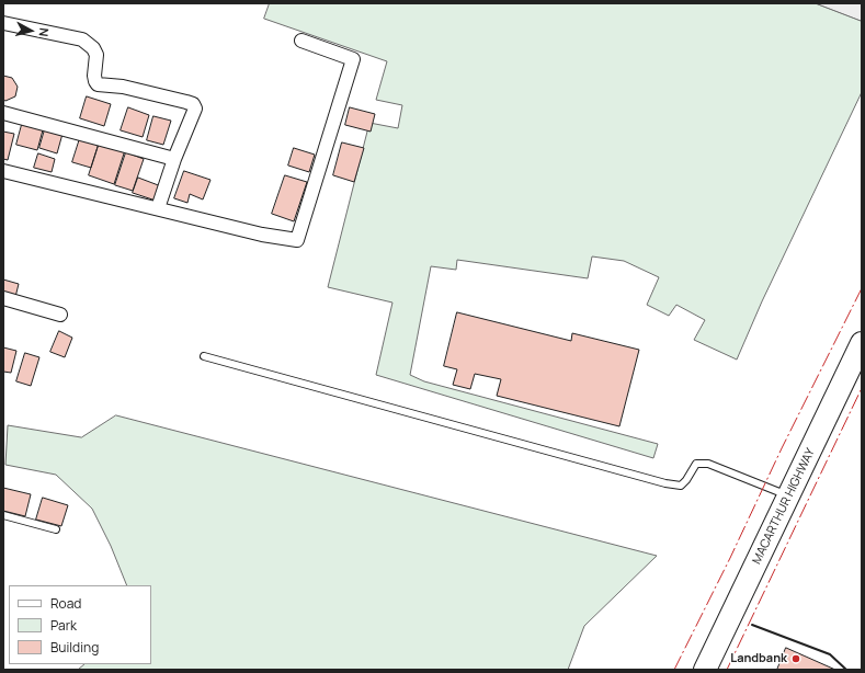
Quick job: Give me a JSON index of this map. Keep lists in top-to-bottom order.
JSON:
{
  "streets": {
    "highway": ["MACARTHUR HIGHWAY"]
  },
  "places": ["Landbank"],
  "legend": ["Road", "Park", "Building"],
  "north": "right"
}
